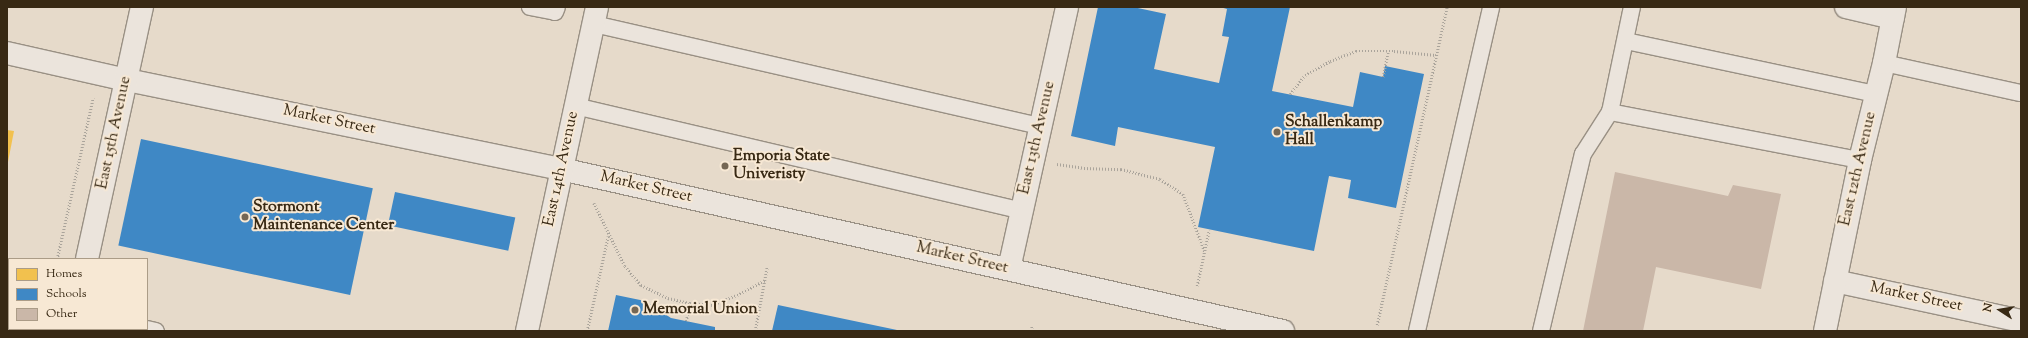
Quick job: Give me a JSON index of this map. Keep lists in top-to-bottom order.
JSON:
{
  "streets": {
    "street": [
      "Market Street",
      "East 15th Avenue",
      "East 13th Avenue",
      "East 14th Avenue",
      "East 12th Avenue"
    ]
  },
  "crossings": [
    ["Market Street", "East 15th Avenue"],
    ["Market Street", "East 13th Avenue"],
    ["Market Street", "East 14th Avenue"],
    ["Market Street", "East 12th Avenue"]
  ],
  "places": [
    "Schallenkamp Hall",
    "Emporia State Univeristy",
    "Stormont Maintenance Center",
    "Memorial Union"
  ],
  "legend": ["Homes", "Schools", "Other"],
  "north": "left"
}
